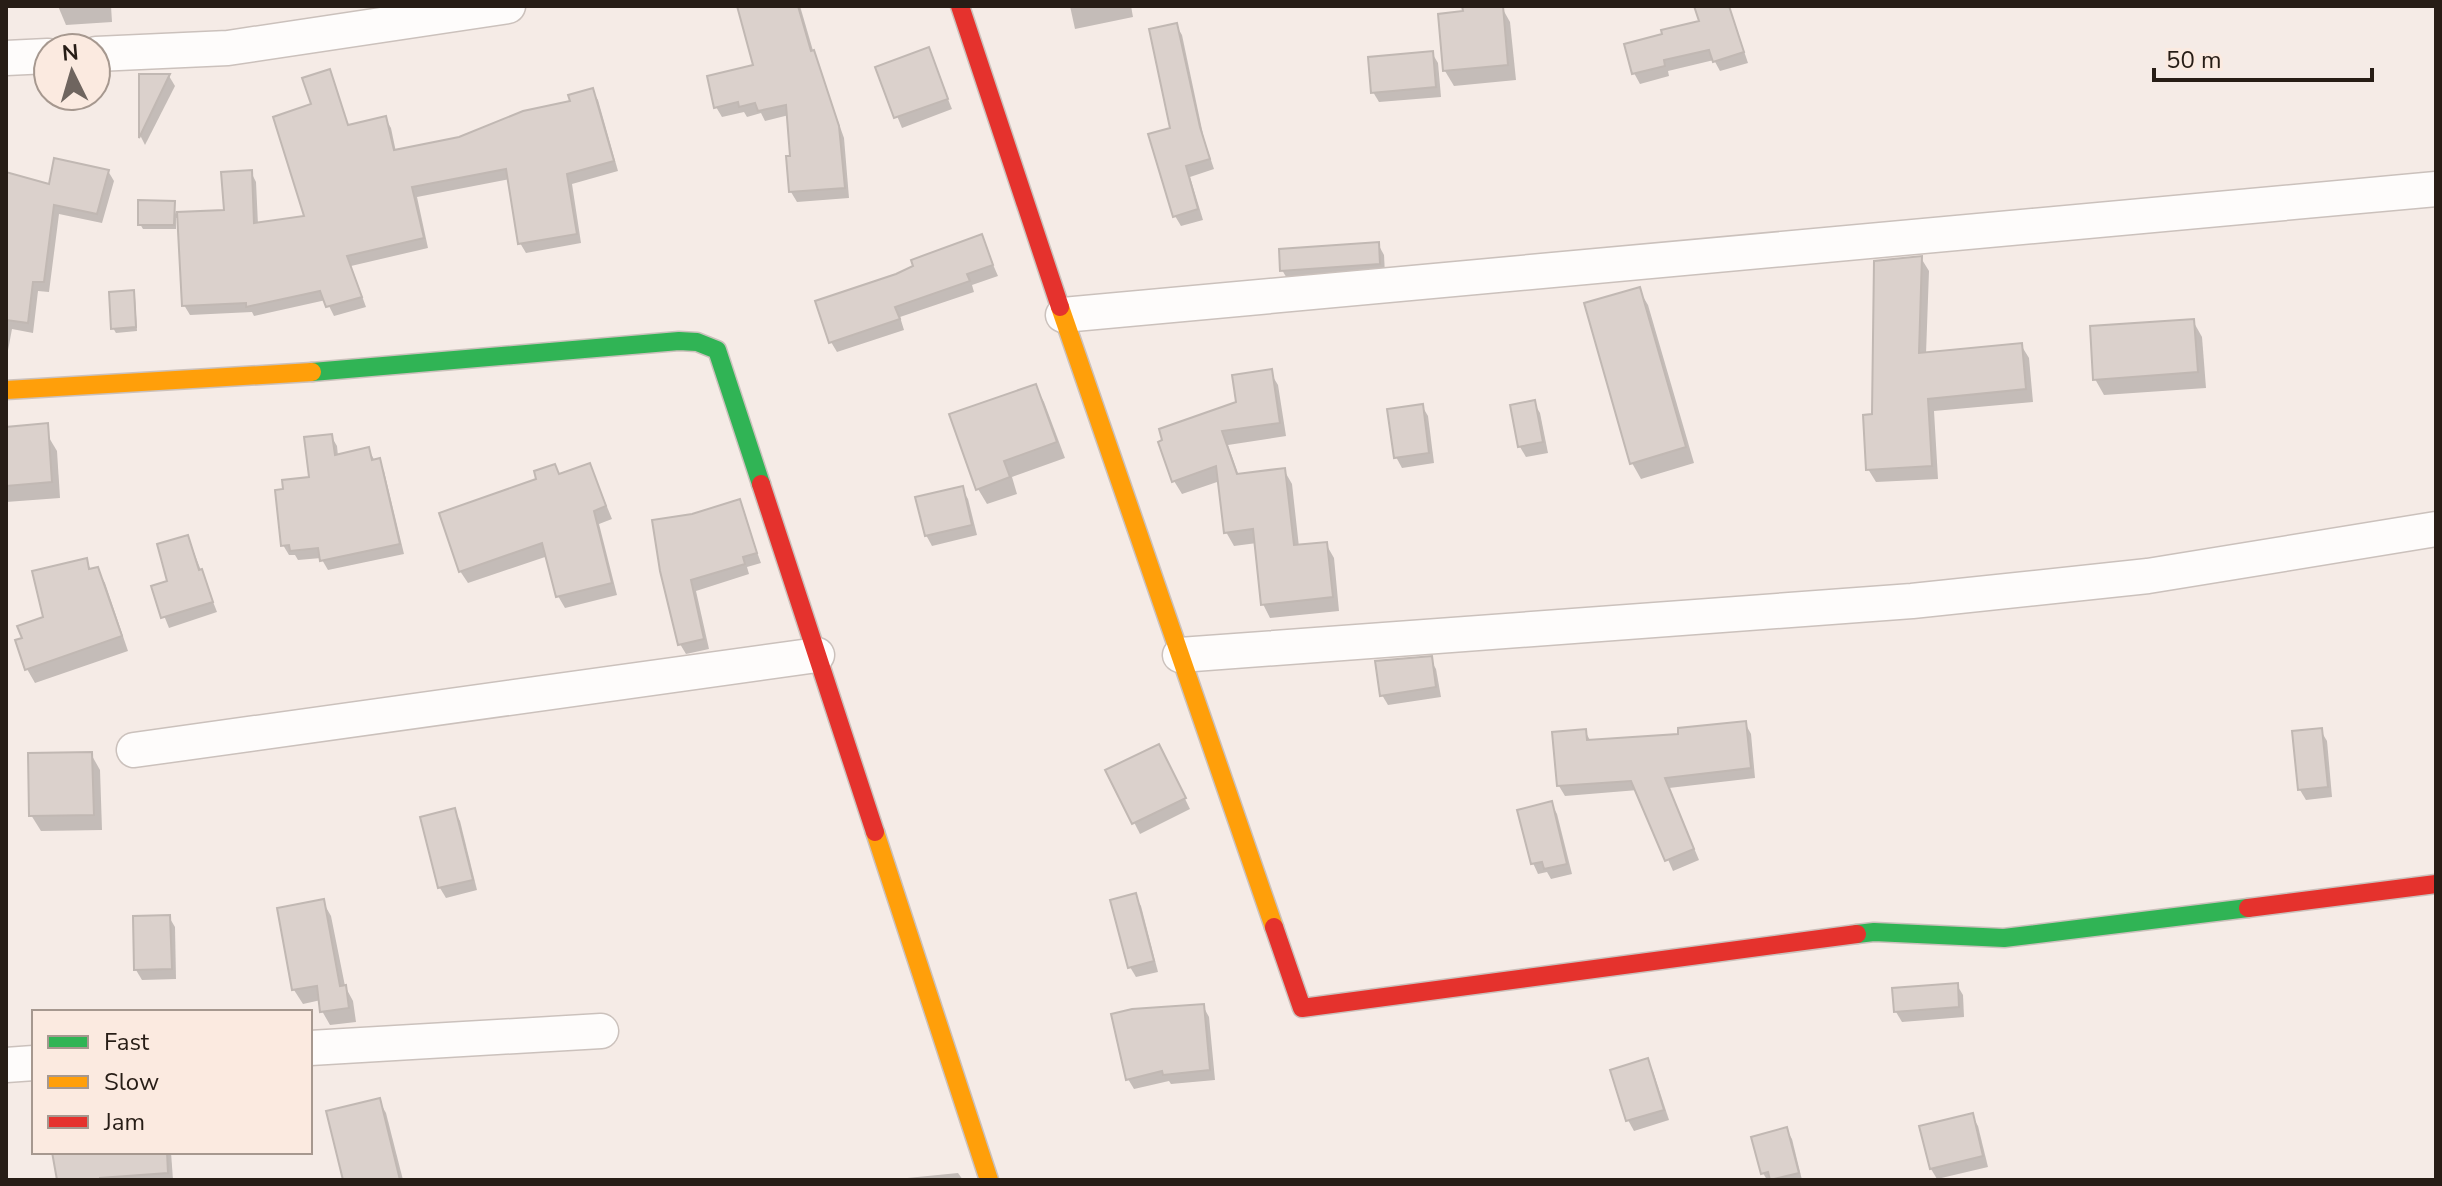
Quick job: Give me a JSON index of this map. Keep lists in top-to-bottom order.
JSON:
{
  "legend": ["Fast", "Slow", "Jam"],
  "scale_bar": "50 m",
  "north": "top"
}
